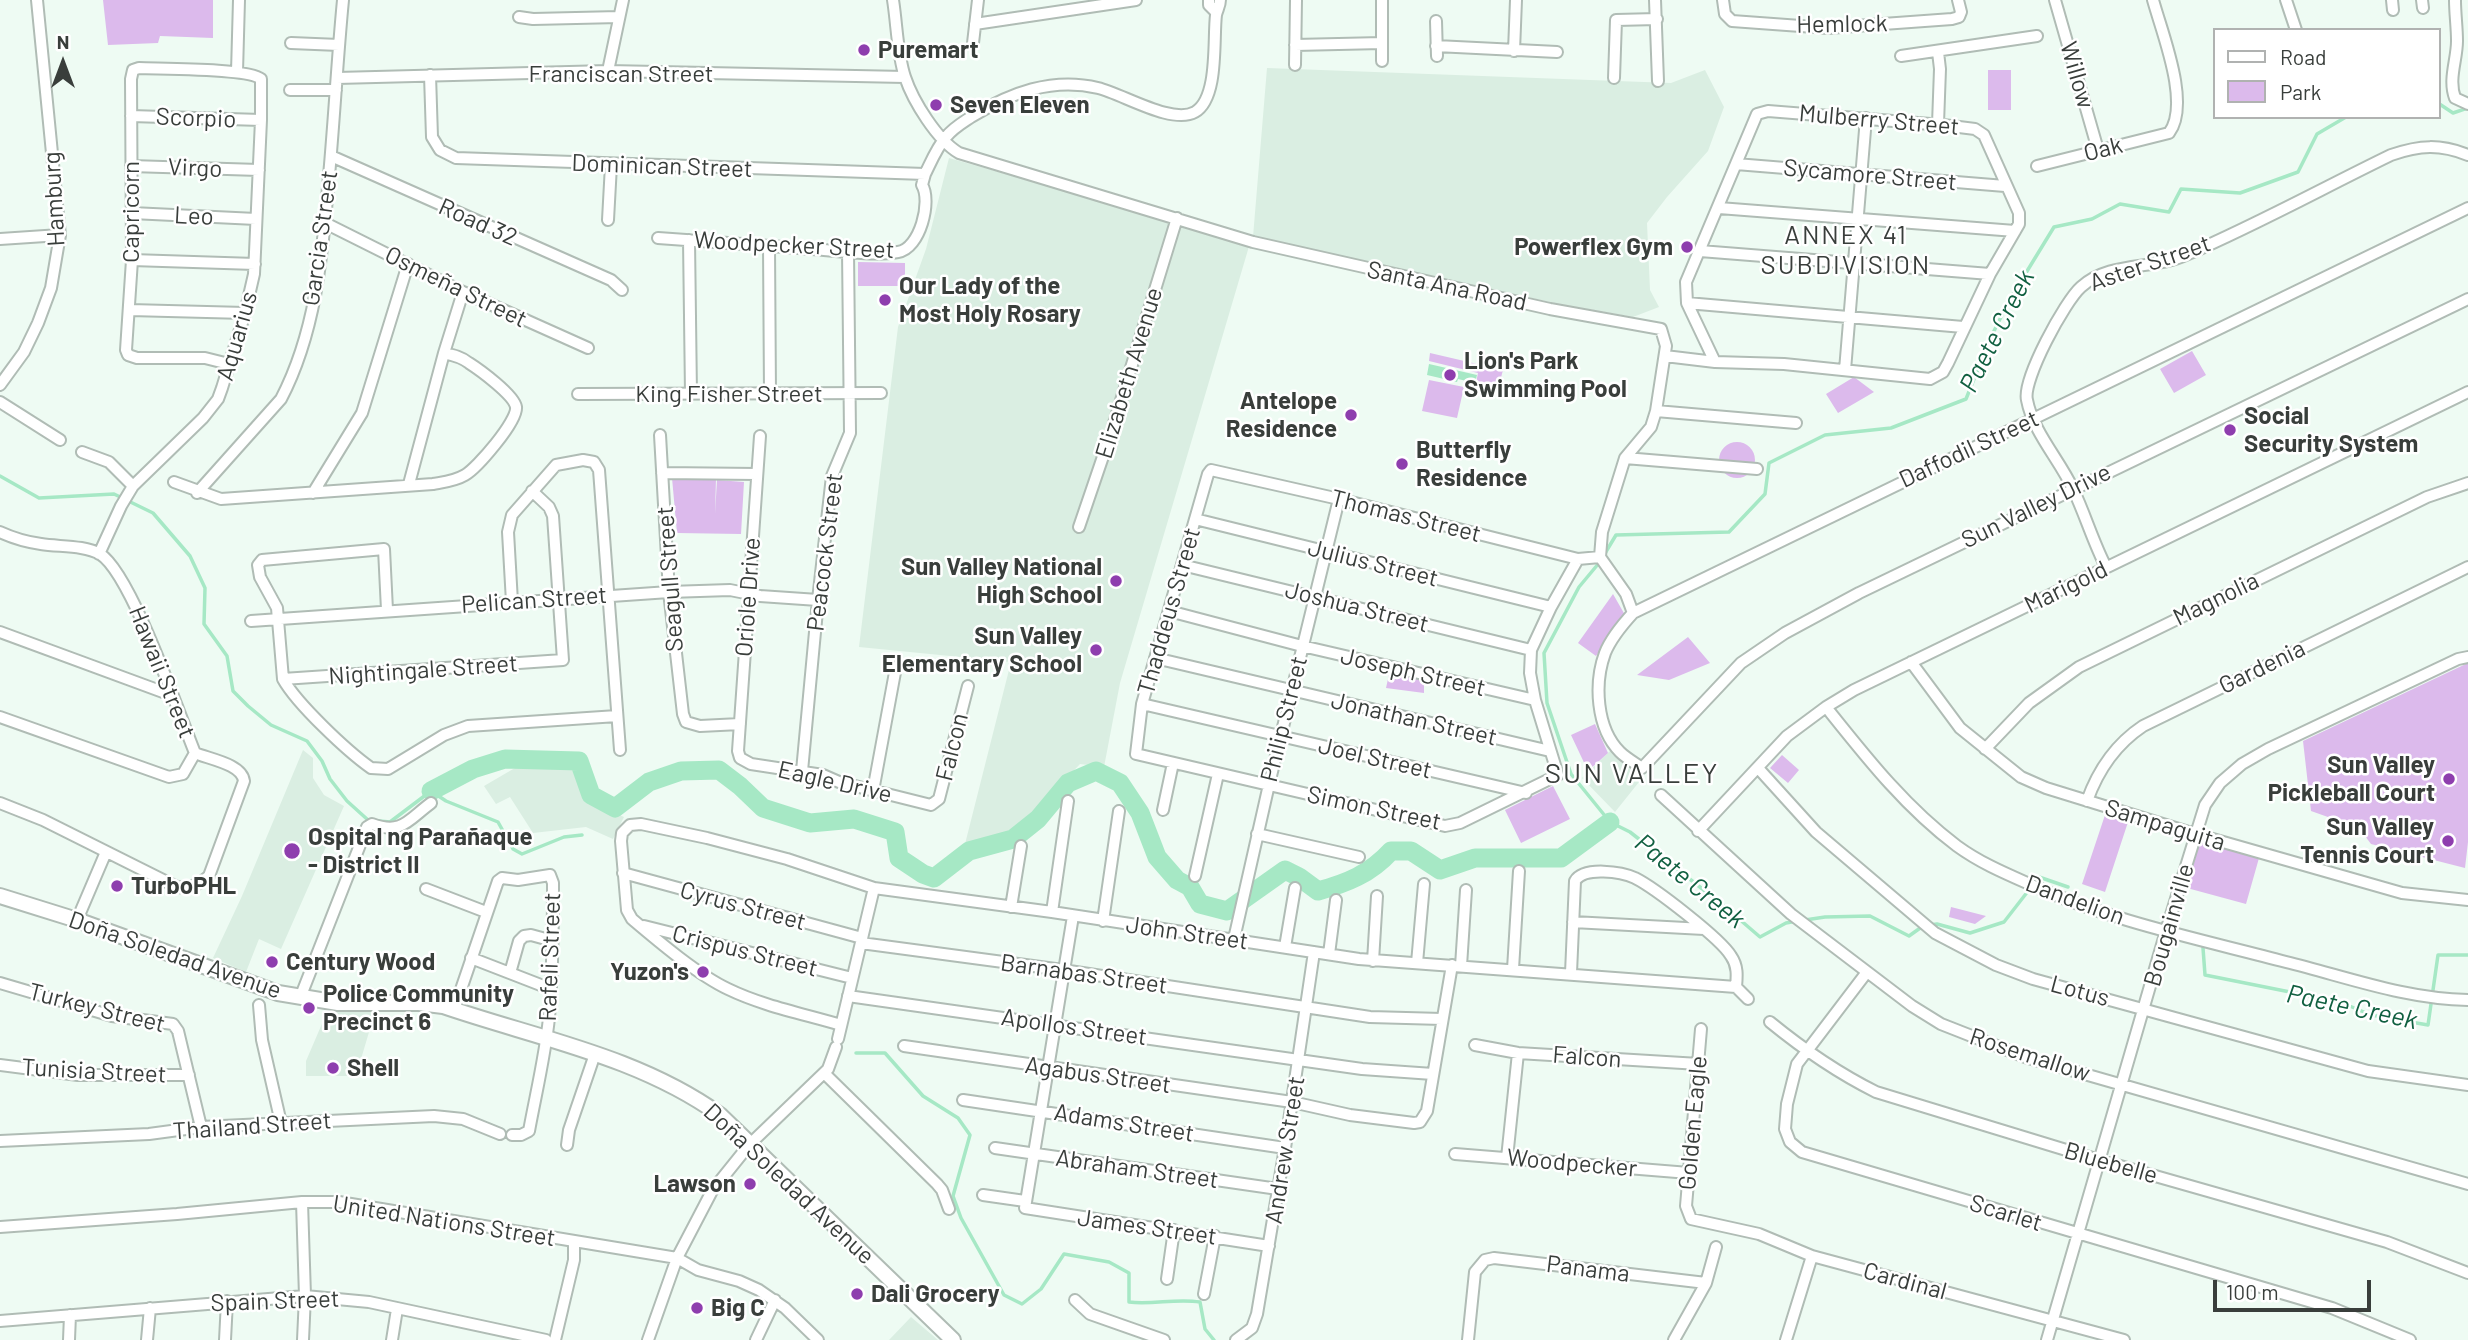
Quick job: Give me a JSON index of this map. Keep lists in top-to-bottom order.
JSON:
{
  "streets": {
    "main road": ["Doña Soledad Avenue"],
    "street": [
      "Hemlock",
      "Franciscan Street",
      "Willow",
      "Scorpio",
      "Mulberry Street",
      "Oak",
      "Dominican Street",
      "Virgo",
      "Sycamore Street",
      "Hamburg",
      "Capricorn",
      "Leo",
      "Road 32",
      "Garcia Street",
      "Woodpecker Street",
      "Aster Street",
      "Santa Ana Road",
      "Osmeña Street",
      "Aquarius",
      "Elizabeth Avenue",
      "King Fisher Street",
      "Daffodil Street",
      "Sun Valley Drive",
      "Thomas Street",
      "Peacock Street",
      "Julius Street",
      "Seagull Street",
      "Marigold",
      "Oriole Drive",
      "Magnolia",
      "Pelican Street",
      "Joshua Street",
      "Thaddeus Street",
      "Gardenia",
      "Nightingale Street",
      "Hawaii Street",
      "Joseph Street",
      "Philip Street",
      "Jonathan Street",
      "Falcon",
      "Joel Street",
      "Eagle Drive",
      "Simon Street",
      "Sampaguita",
      "Dandelion",
      "Cyrus Street",
      "Bougainville",
      "John Street",
      "Crispus Street",
      "Rafeli Street",
      "Barnabas Street",
      "Lotus",
      "Turkey Street",
      "Apollos Street",
      "Rosemallow",
      "Tunisia Street",
      "Agabus Street",
      "Adams Street",
      "Golden Eagle",
      "Thailand Street",
      "Andrew Street",
      "Woodpecker",
      "Bluebelle",
      "Abraham Street",
      "Scarlet",
      "United Nations Street",
      "James Street",
      "Panama",
      "Cardinal",
      "Spain Street"
    ]
  },
  "crossings": [
    ["Franciscan Street", "Dominican Street"],
    ["Franciscan Street", "Garcia Street"],
    ["Willow", "Oak"],
    ["Scorpio", "Capricorn"],
    ["Scorpio", "Aquarius"],
    ["Mulberry Street", "Sycamore Street"],
    ["Dominican Street", "Woodpecker Street"],
    ["Virgo", "Capricorn"],
    ["Virgo", "Aquarius"],
    ["Capricorn", "Leo"],
    ["Capricorn", "Aquarius"],
    ["Leo", "Aquarius"],
    ["Road 32", "Garcia Street"],
    ["Garcia Street", "Osmeña Street"],
    ["Woodpecker Street", "Peacock Street"],
    ["Aster Street", "Daffodil Street"],
    ["Aster Street", "Sun Valley Drive"],
    ["Aster Street", "Marigold"],
    ["Santa Ana Road", "Elizabeth Avenue"],
    ["Aquarius", "Hawaii Street"],
    ["King Fisher Street", "Peacock Street"],
    ["Daffodil Street", "Sun Valley Drive"],
    ["Thomas Street", "Thaddeus Street"],
    ["Thomas Street", "Philip Street"],
    ["Peacock Street", "Pelican Street"],
    ["Peacock Street", "Eagle Drive"],
    ["Julius Street", "Thaddeus Street"],
    ["Julius Street", "Philip Street"],
    ["Seagull Street", "Oriole Drive"],
    ["Seagull Street", "Pelican Street"],
    ["Marigold", "Sampaguita"],
    ["Marigold", "Dandelion"],
    ["Marigold", "Lotus"],
    ["Marigold", "Rosemallow"],
    ["Oriole Drive", "Pelican Street"],
    ["Oriole Drive", "Eagle Drive"],
    ["Magnolia", "Sampaguita"],
    ["Pelican Street", "Nightingale Street"],
    ["Joshua Street", "Thaddeus Street"],
    ["Joshua Street", "Philip Street"],
    ["Thaddeus Street", "Joseph Street"],
    ["Thaddeus Street", "Jonathan Street"],
    ["Thaddeus Street", "Joel Street"],
    ["Thaddeus Street", "Simon Street"],
    ["Gardenia", "Sampaguita"],
    ["Joseph Street", "Philip Street"],
    ["Philip Street", "Jonathan Street"],
    ["Philip Street", "Joel Street"],
    ["Philip Street", "Simon Street"],
    ["Philip Street", "John Street"],
    ["Jonathan Street", "Simon Street"],
    ["Falcon", "Eagle Drive"],
    ["Falcon", "Golden Eagle"],
    ["Joel Street", "Simon Street"],
    ["Sampaguita", "Bougainville"],
    ["Dandelion", "Bougainville"],
    ["Cyrus Street", "John Street"],
    ["Cyrus Street", "Barnabas Street"],
    ["Bougainville", "Lotus"],
    ["Bougainville", "Rosemallow"],
    ["Bougainville", "Bluebelle"],
    ["Bougainville", "Scarlet"],
    ["Bougainville", "Cardinal"],
    ["John Street", "Andrew Street"],
    ["Doña Soledad Avenue", "Rafeli Street"],
    ["Rafeli Street", "Thailand Street"],
    ["Barnabas Street", "Andrew Street"],
    ["Turkey Street", "Tunisia Street"],
    ["Turkey Street", "Thailand Street"],
    ["Apollos Street", "Agabus Street"],
    ["Apollos Street", "Andrew Street"],
    ["Rosemallow", "Scarlet"],
    ["Agabus Street", "Andrew Street"],
    ["Adams Street", "Andrew Street"],
    ["Golden Eagle", "Woodpecker"],
    ["Golden Eagle", "Cardinal"],
    ["Andrew Street", "Abraham Street"],
    ["Andrew Street", "James Street"],
    ["Bluebelle", "Scarlet"]
  ],
  "districts": ["ANNEX 41 SUBDIVISION", "SUN VALLEY"],
  "water": ["Paete Creek"],
  "places": [
    "Puremart",
    "Seven Eleven",
    "Powerflex Gym",
    "Our Lady of the Most Holy Rosary",
    "Lion's Park Swimming Pool",
    "Antelope Residence",
    "Social Security System",
    "Butterfly Residence",
    "Sun Valley National High School",
    "Sun Valley Elementary School",
    "Sun Valley Pickleball Court",
    "Sun Valley Tennis Court",
    "Ospital ng Parañaque - District II",
    "TurboPHL",
    "Century Wood",
    "Yuzon's",
    "Police Community Precinct 6",
    "Shell",
    "Lawson",
    "Dali Grocery",
    "Big C"
  ],
  "legend": ["Road", "Park"],
  "scale_bar": "100 m",
  "north": "top"
}
